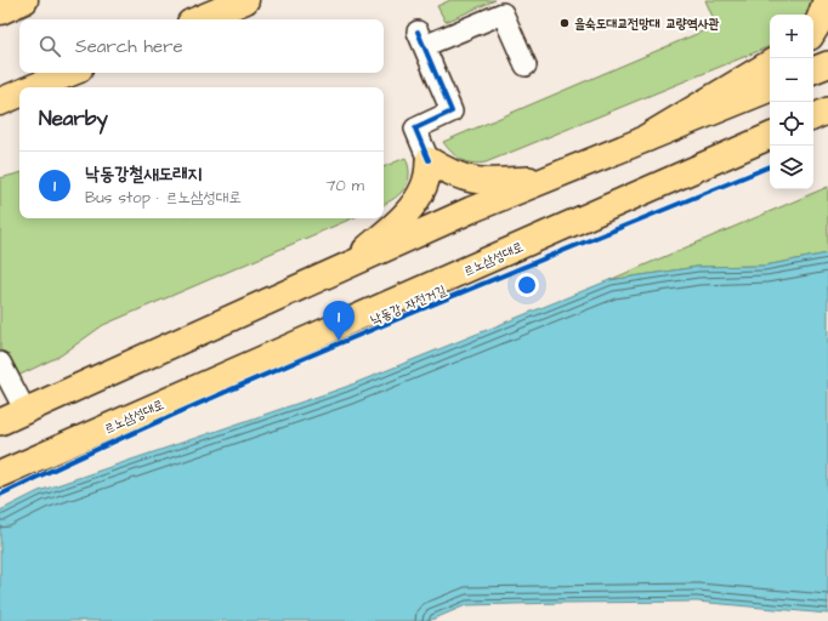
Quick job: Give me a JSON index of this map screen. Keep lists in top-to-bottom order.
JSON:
{
  "streets": {
    "main road": ["르노삼성대로"],
    "cycle path": ["낙동강 자전거길"]
  },
  "places": ["을숙도대교전망대 교량역사관"],
  "page": {
    "map_buttons": ["+", "−"],
    "search": "Search here",
    "heading": "Nearby",
    "list": [
      {
        "mark": "1",
        "name": "낙동강철새도래지",
        "note": "Bus stop · 르노삼성대로",
        "value": "70 m"
      }
    ],
    "pins": "1"
  }
}
